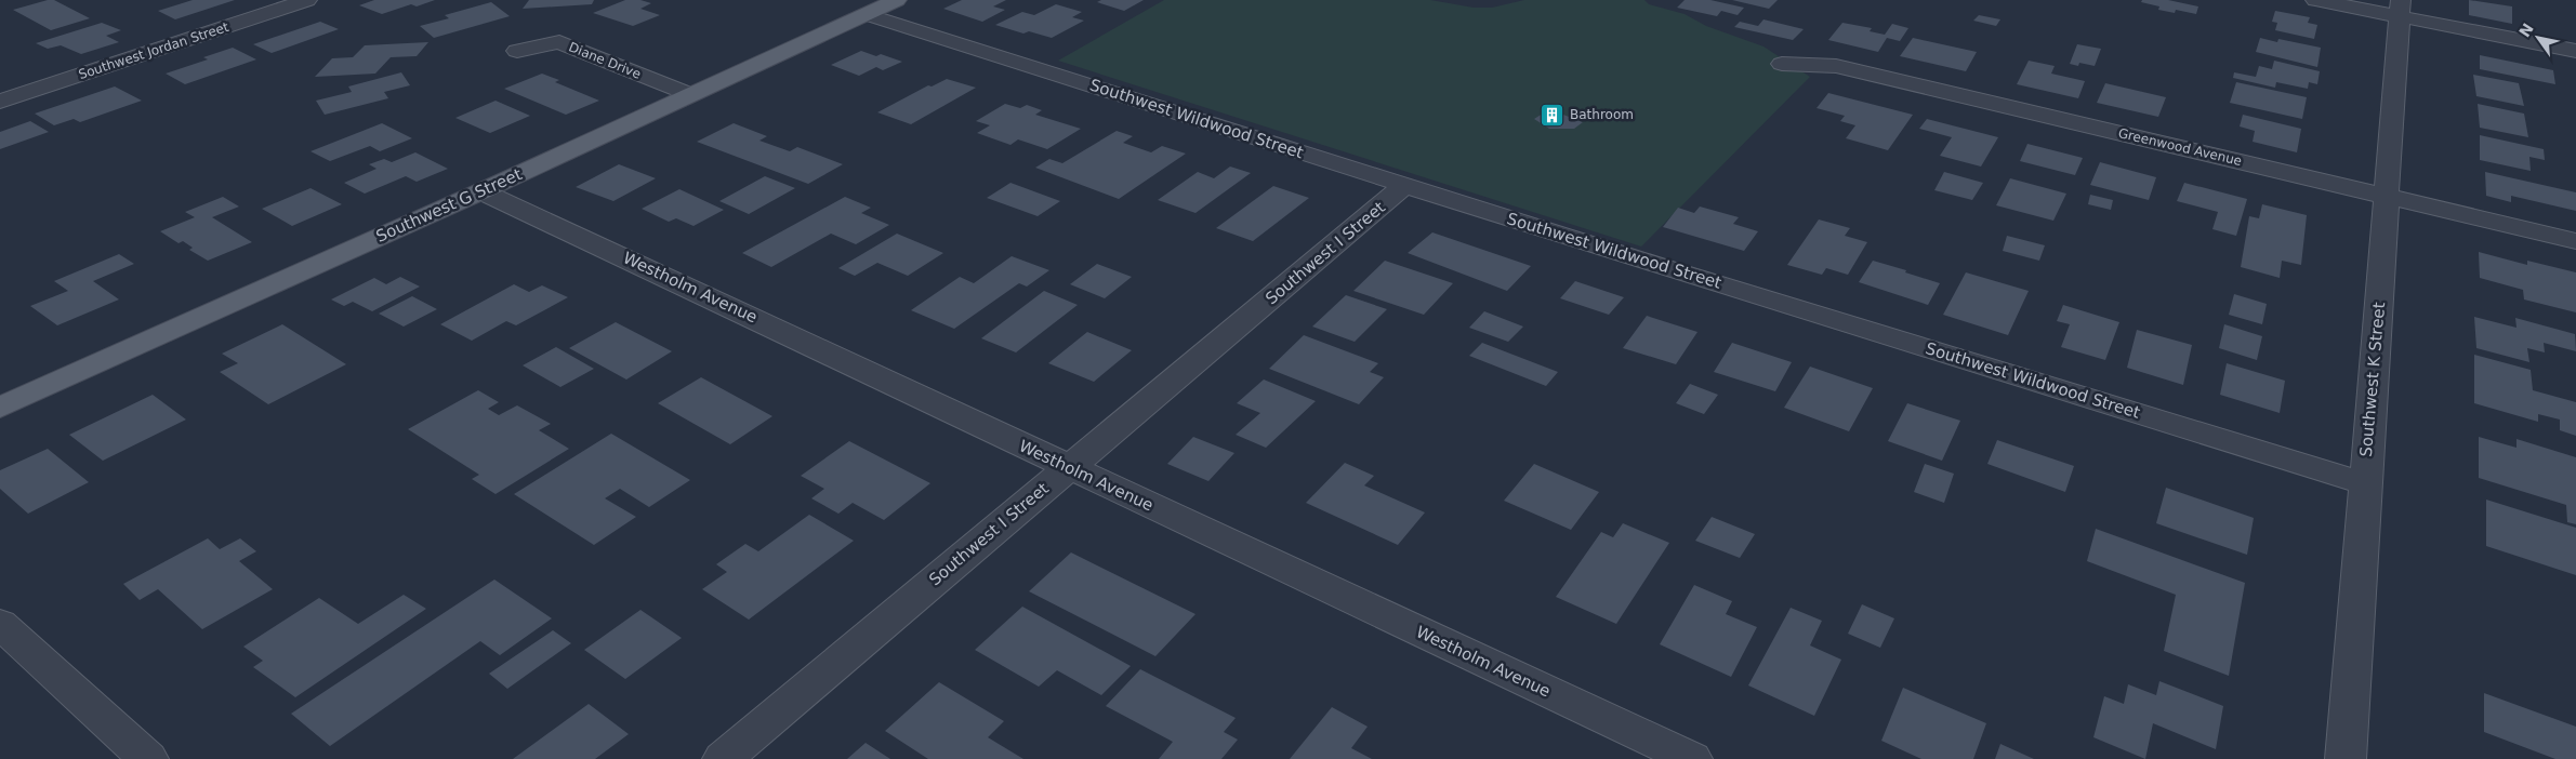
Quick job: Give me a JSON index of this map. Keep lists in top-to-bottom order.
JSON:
{
  "streets": {
    "main road": ["Southwest G Street"],
    "street": [
      "Southwest Jordan Street",
      "Diane Drive",
      "Southwest Wildwood Street",
      "Greenwood Avenue",
      "Southwest I Street",
      "Westholm Avenue",
      "Southwest K Street"
    ]
  },
  "crossings": [
    ["Diane Drive", "Southwest G Street"],
    ["Southwest Wildwood Street", "Southwest G Street"],
    ["Southwest Wildwood Street", "Southwest I Street"],
    ["Southwest Wildwood Street", "Southwest K Street"],
    ["Greenwood Avenue", "Southwest K Street"],
    ["Southwest G Street", "Westholm Avenue"],
    ["Southwest I Street", "Westholm Avenue"]
  ],
  "places": {
    "building": ["Bathroom"]
  },
  "north": "top left"
}
